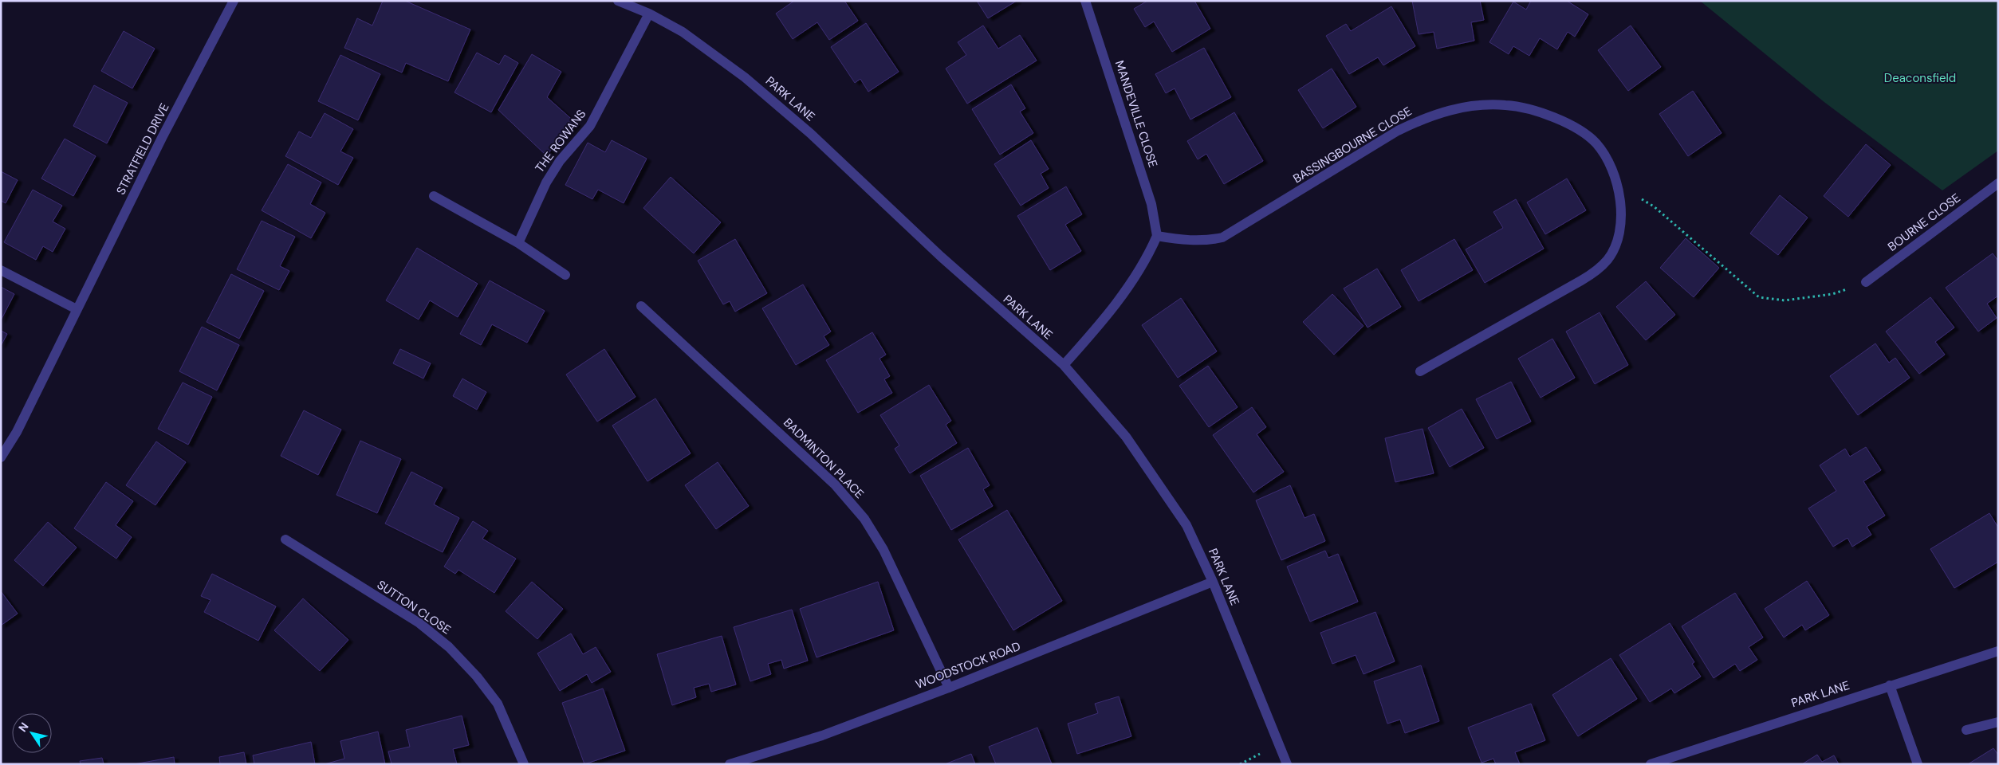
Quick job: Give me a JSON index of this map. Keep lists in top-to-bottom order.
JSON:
{
  "streets": {
    "street": [
      "PARK LANE",
      "MANDEVILLE CLOSE",
      "THE ROWANS",
      "BASSINGBOURNE CLOSE",
      "STRATFIELD DRIVE",
      "BOURNE CLOSE",
      "BADMINTON PLACE",
      "SUTTON CLOSE",
      "WOODSTOCK ROAD"
    ]
  },
  "crossings": [
    ["PARK LANE", "THE ROWANS"],
    ["PARK LANE", "WOODSTOCK ROAD"],
    ["MANDEVILLE CLOSE", "BASSINGBOURNE CLOSE"],
    ["BADMINTON PLACE", "WOODSTOCK ROAD"]
  ],
  "parks": ["Deaconsfield"],
  "north": "top left"
}
